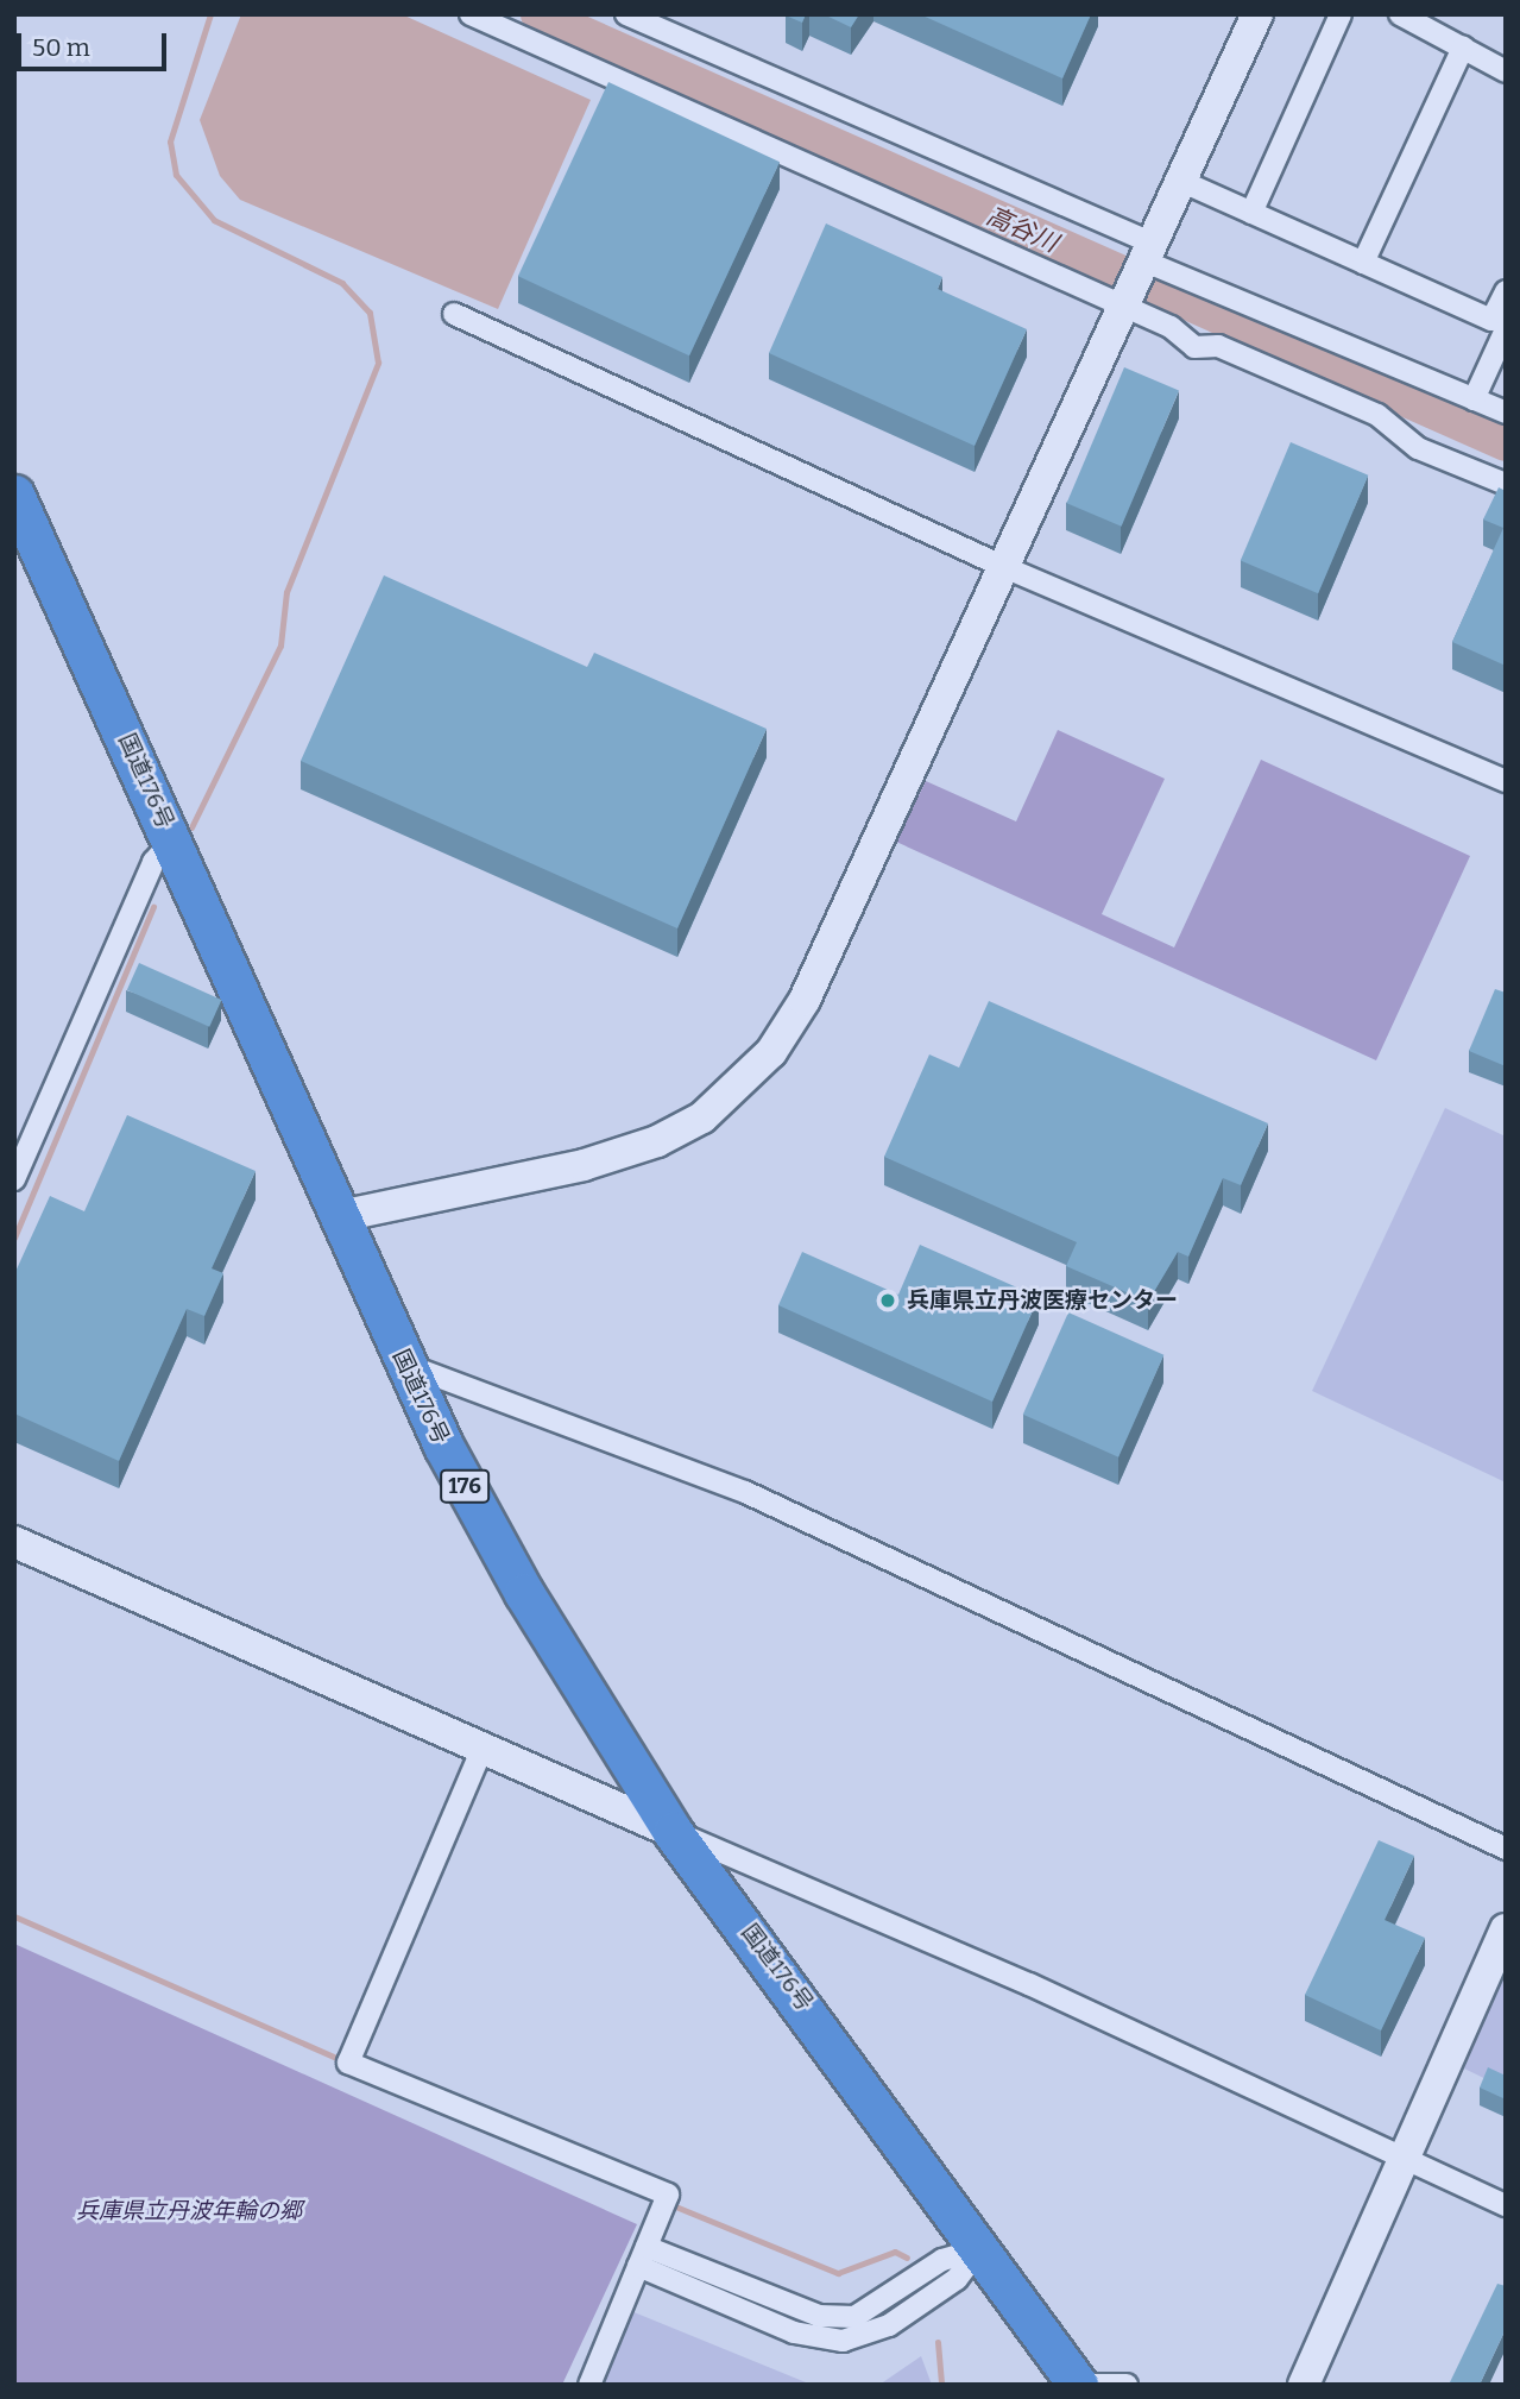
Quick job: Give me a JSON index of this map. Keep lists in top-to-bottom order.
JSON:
{
  "streets": {
    "highway": ["国道176号", "176"]
  },
  "water": ["高谷川"],
  "parks": ["兵庫県立丹波年輪の郷"],
  "places": ["兵庫県立丹波医療センター"],
  "scale_bar": "50 m"
}
